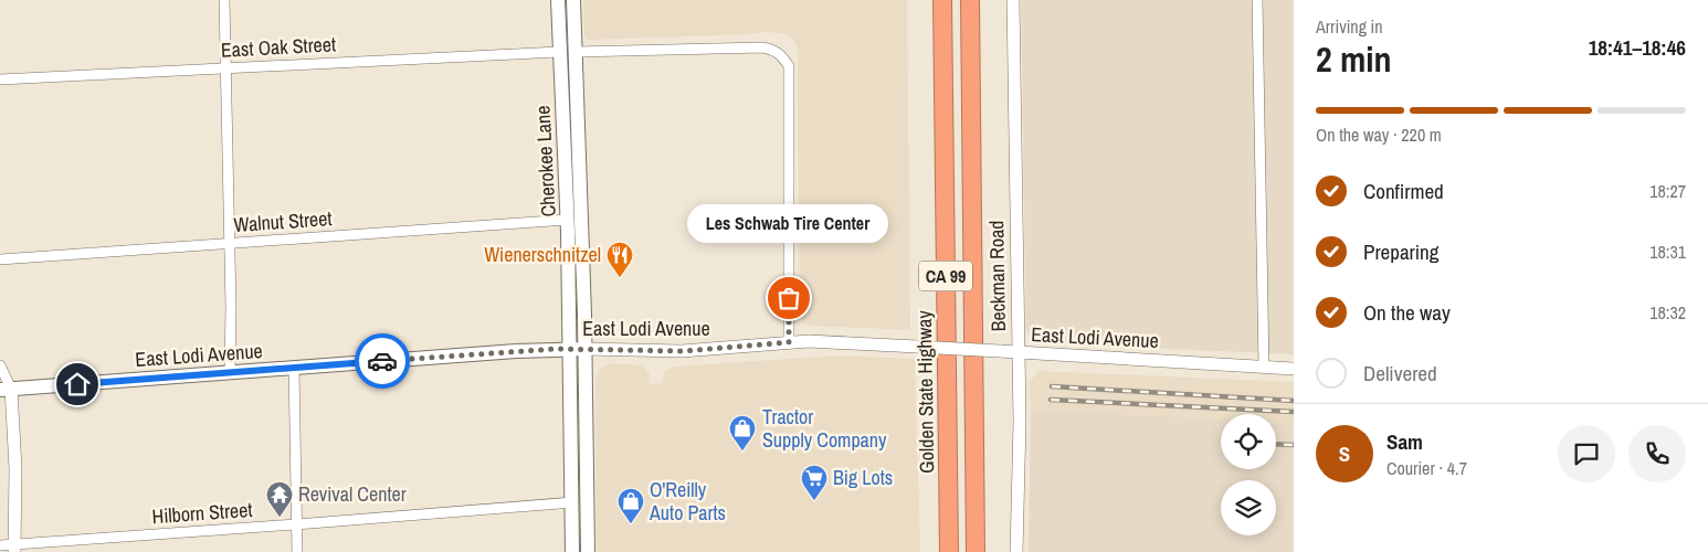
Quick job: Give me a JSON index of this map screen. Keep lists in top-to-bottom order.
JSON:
{
  "streets": {
    "highway": ["CA 99", "Golden State Highway"],
    "main road": ["Cherokee Lane", "East Lodi Avenue"],
    "street": [
      "East Oak Street",
      "Walnut Street",
      "Beckman Road",
      "Hilborn Street"
    ]
  },
  "crossings": [
    ["East Oak Street", "Cherokee Lane"],
    ["Cherokee Lane", "Walnut Street"],
    ["Cherokee Lane", "East Lodi Avenue"],
    ["Cherokee Lane", "Hilborn Street"],
    ["Beckman Road", "East Lodi Avenue"]
  ],
  "places": {
    "restaurant": ["Wienerschnitzel"],
    "other": ["Les Schwab Tire Center"],
    "shop": ["Tractor Supply Company", "O'Reilly Auto Parts"],
    "supermarket": ["Big Lots"],
    "temple": ["Revival Center"]
  },
  "page": {
    "heading": ["2 min", "Arriving in", "18:41–18:46"],
    "panel": ["Sam", "Courier · 4.7"],
    "bar": "On the way · 220 m",
    "list": [
      ["Confirmed", "18:27"],
      ["Preparing", "18:31"],
      ["On the way", "18:32"],
      "Delivered"
    ],
    "bubble": "Les Schwab Tire Center",
    "round": "S"
  }
}
